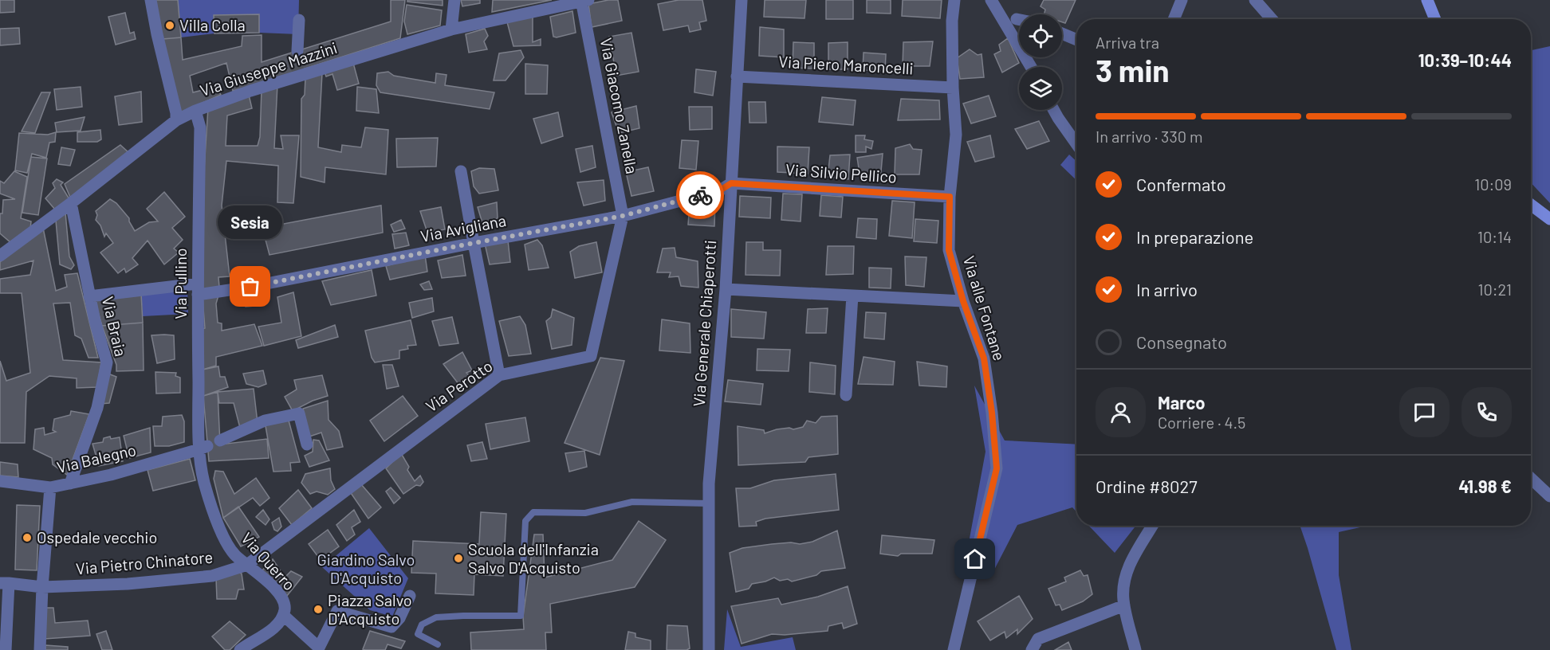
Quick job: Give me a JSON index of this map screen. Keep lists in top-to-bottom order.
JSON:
{
  "streets": {
    "street": [
      "Via Piero Maroncelli",
      "Via Giuseppe Mazzini",
      "Via Giacomo Zanella",
      "Via Silvio Pellico",
      "Via Avigliana",
      "Via Pullino",
      "Via alle Fontane",
      "Via Generale Chiaperotti",
      "Via Braia",
      "Via Perotto",
      "Via Balegno",
      "Via Querro",
      "Via Pietro Chinatore"
    ]
  },
  "crossings": [
    ["Via Piero Maroncelli", "Via alle Fontane"],
    ["Via Piero Maroncelli", "Via Generale Chiaperotti"],
    ["Via Giuseppe Mazzini", "Via Giacomo Zanella"],
    ["Via Giuseppe Mazzini", "Via Pullino"],
    ["Via Giuseppe Mazzini", "Via Braia"],
    ["Via Giacomo Zanella", "Via Avigliana"],
    ["Via Giacomo Zanella", "Via Perotto"],
    ["Via Silvio Pellico", "Via Avigliana"],
    ["Via Silvio Pellico", "Via alle Fontane"],
    ["Via Silvio Pellico", "Via Generale Chiaperotti"],
    ["Via Avigliana", "Via Pullino"],
    ["Via Avigliana", "Via Generale Chiaperotti"],
    ["Via Avigliana", "Via Braia"],
    ["Via Avigliana", "Via Perotto"],
    ["Via Pullino", "Via Balegno"],
    ["Via Pullino", "Via Querro"],
    ["Via Braia", "Via Balegno"],
    ["Via Perotto", "Via Querro"],
    ["Via Perotto", "Via Pietro Chinatore"],
    ["Via Balegno", "Via Querro"],
    ["Via Querro", "Via Pietro Chinatore"]
  ],
  "parks": ["Giardino Salvo D'Acquisto"],
  "places": [
    "Villa Colla",
    "Sesia",
    "Ospedale vecchio",
    "Scuola dell'Infanzia Salvo D'Acquisto",
    "Piazza Salvo D'Acquisto"
  ],
  "page": {
    "heading": ["3 min", "Arriva tra", "10:39–10:44"],
    "panel": [
      "Marco",
      "Corriere · 4.5",
      "Ordine #8027",
      "41.98 €"
    ],
    "bar": "In arrivo · 330 m",
    "list": [
      ["Confermato", "10:09"],
      ["In preparazione", "10:14"],
      ["In arrivo", "10:21"],
      "Consegnato"
    ],
    "bubble": "Sesia"
  }
}
